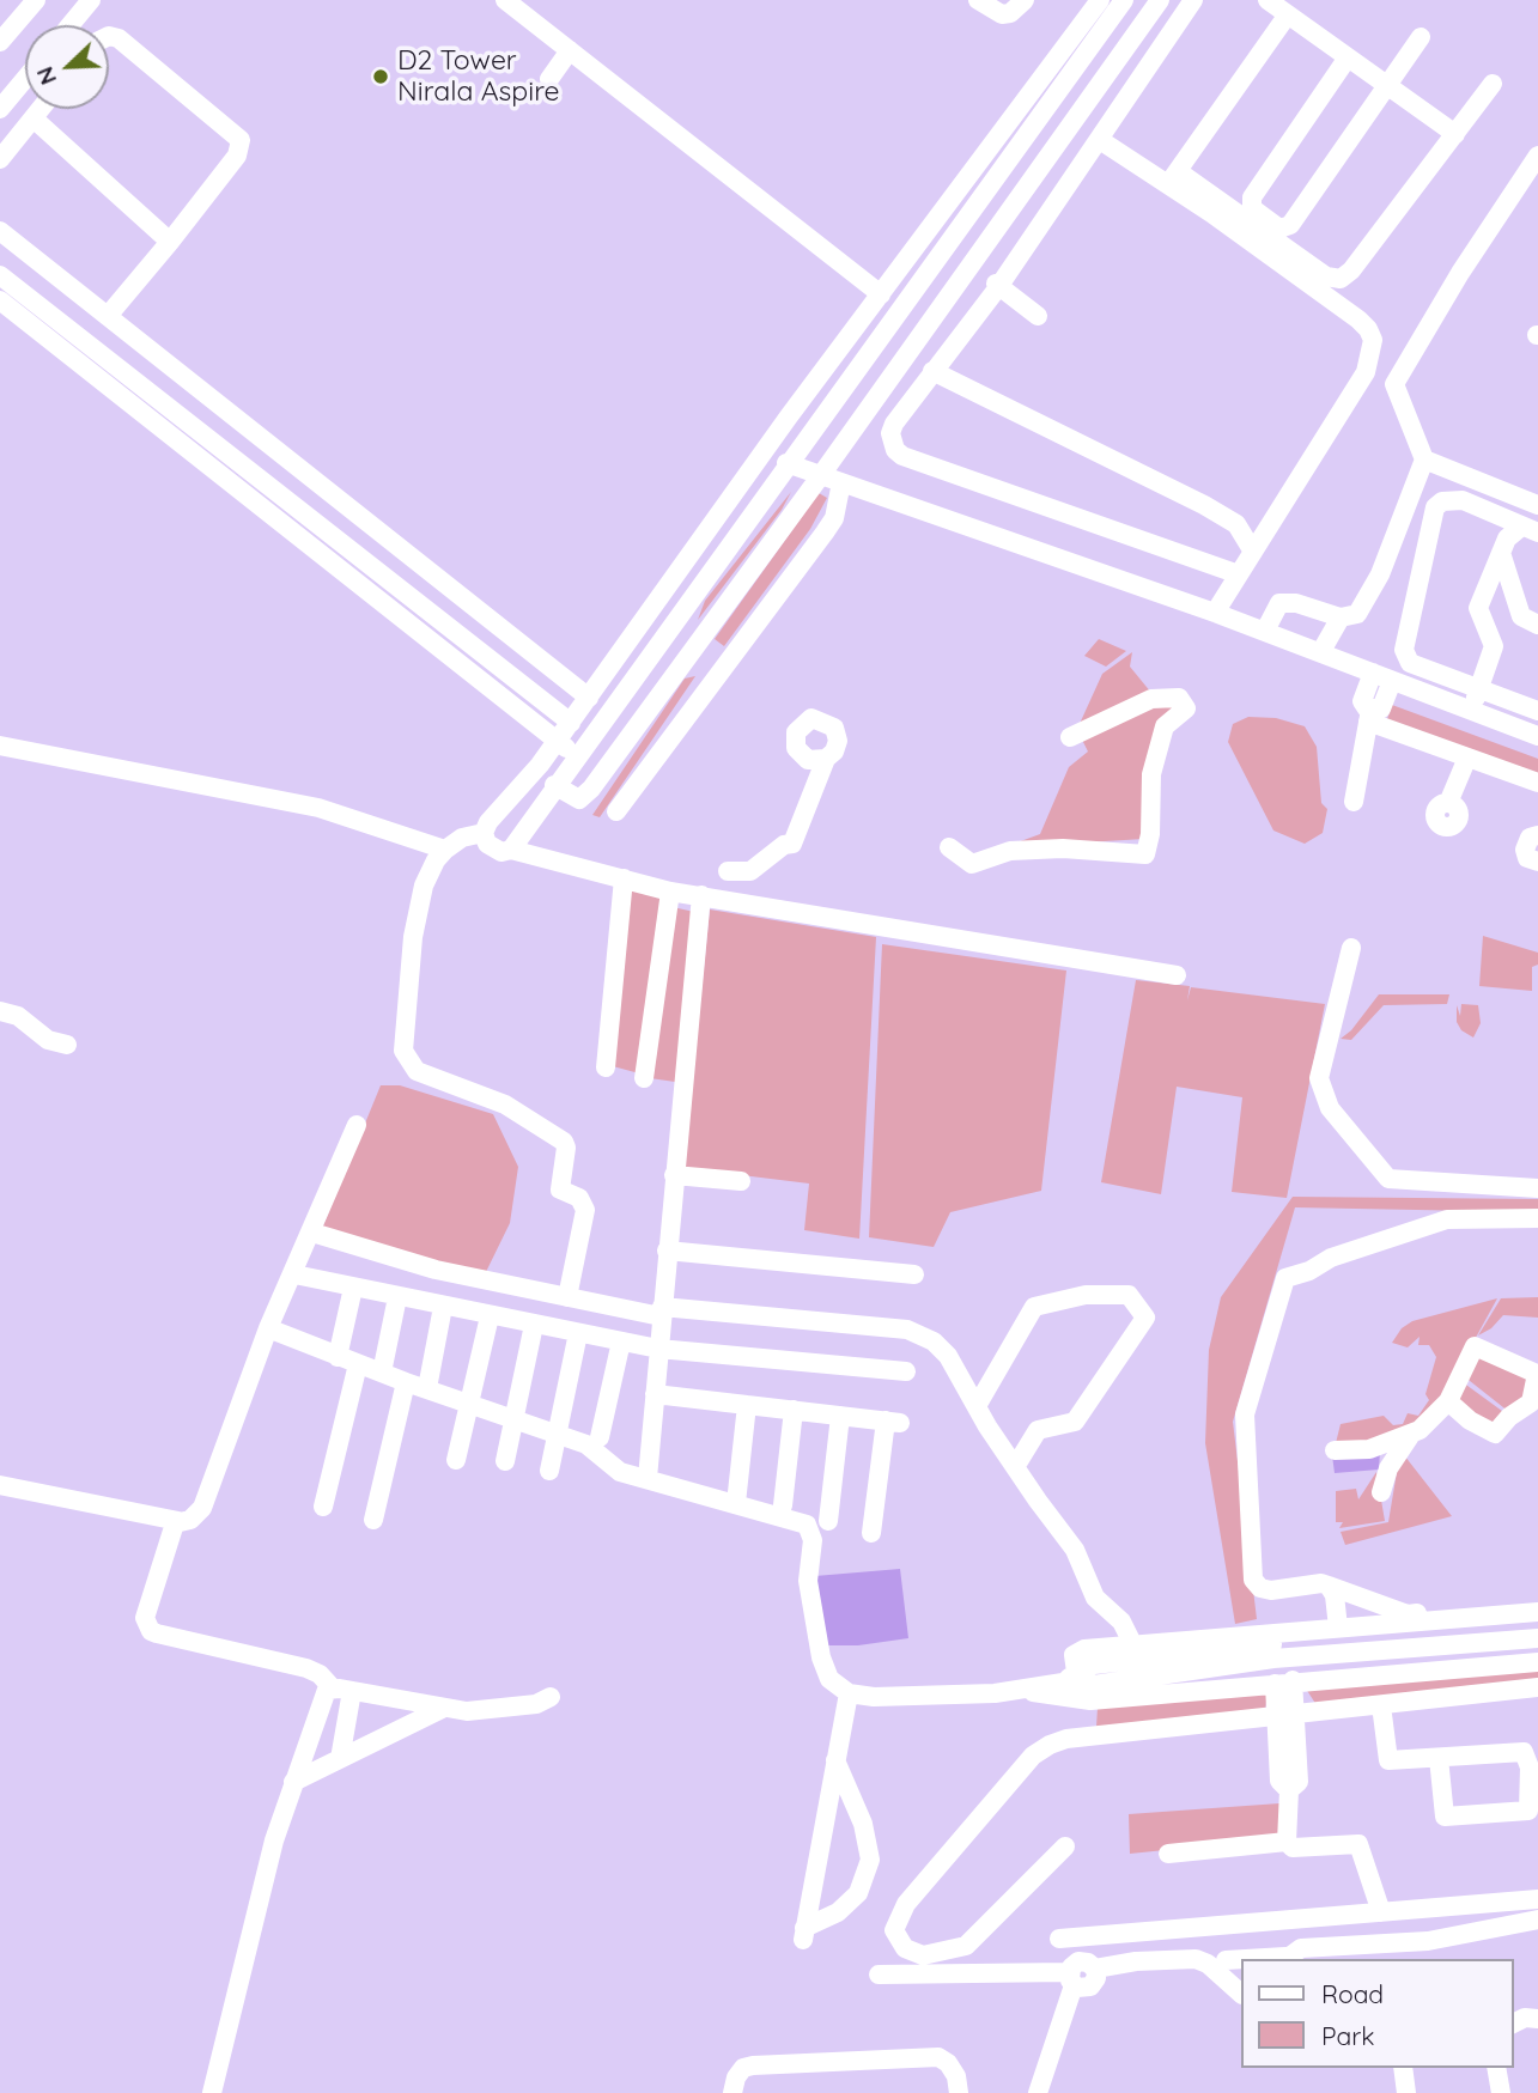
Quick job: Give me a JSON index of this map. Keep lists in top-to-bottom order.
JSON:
{
  "places": ["D2 Tower Nirala Aspire"],
  "legend": ["Road", "Park"],
  "north": "bottom left"
}
